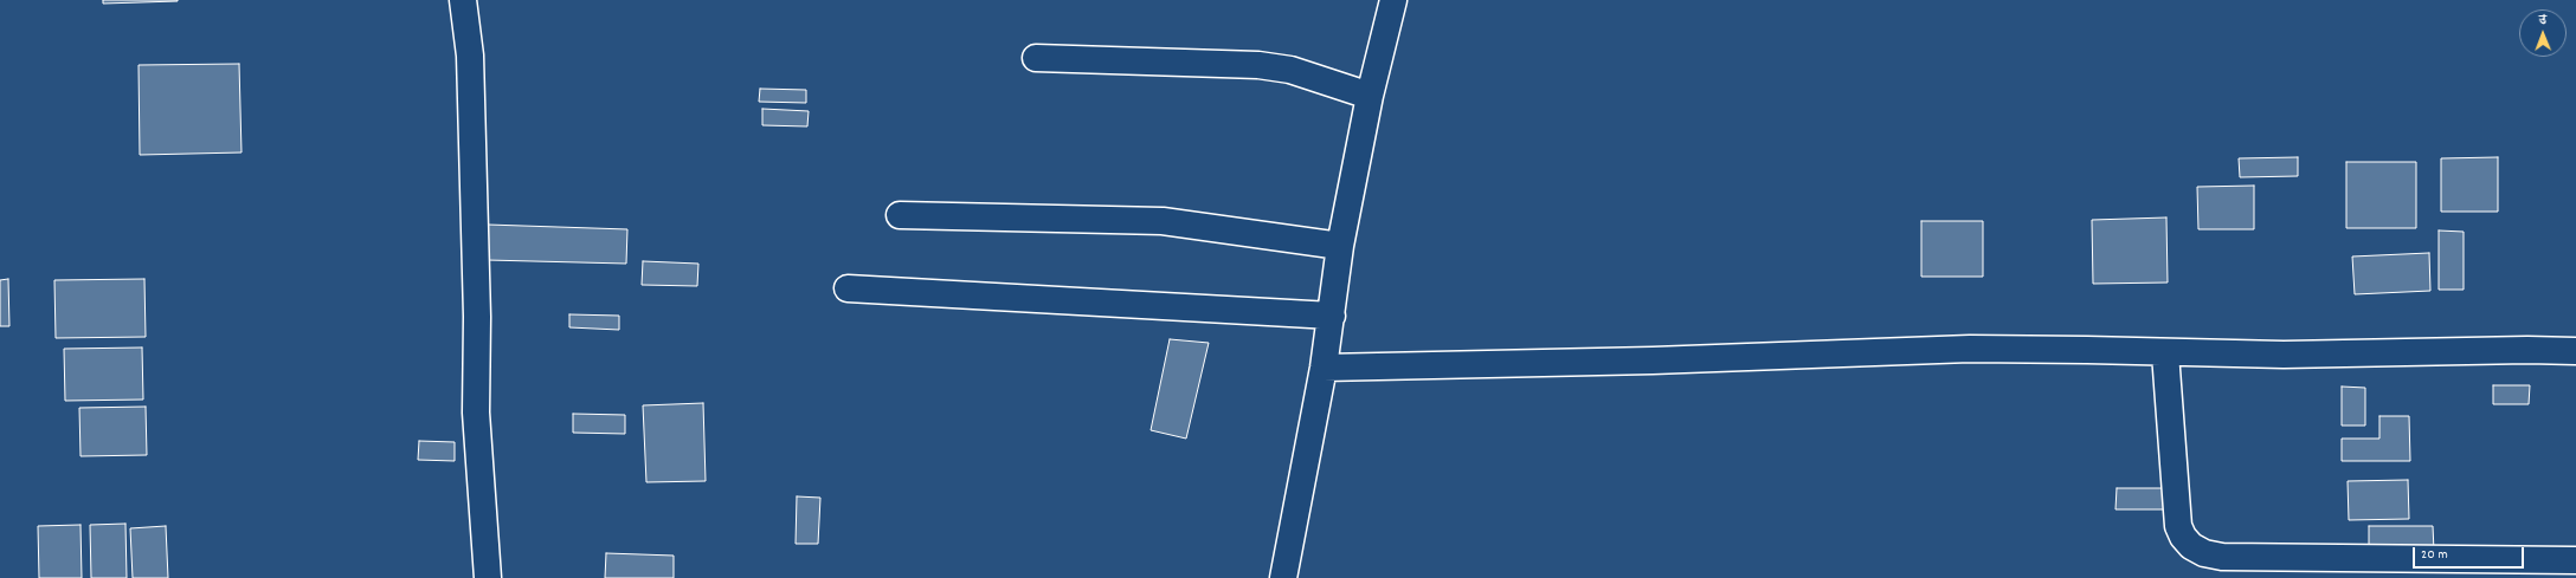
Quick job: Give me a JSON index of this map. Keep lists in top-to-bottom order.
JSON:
{
  "scale_bar": "20 m",
  "north": "top"
}
